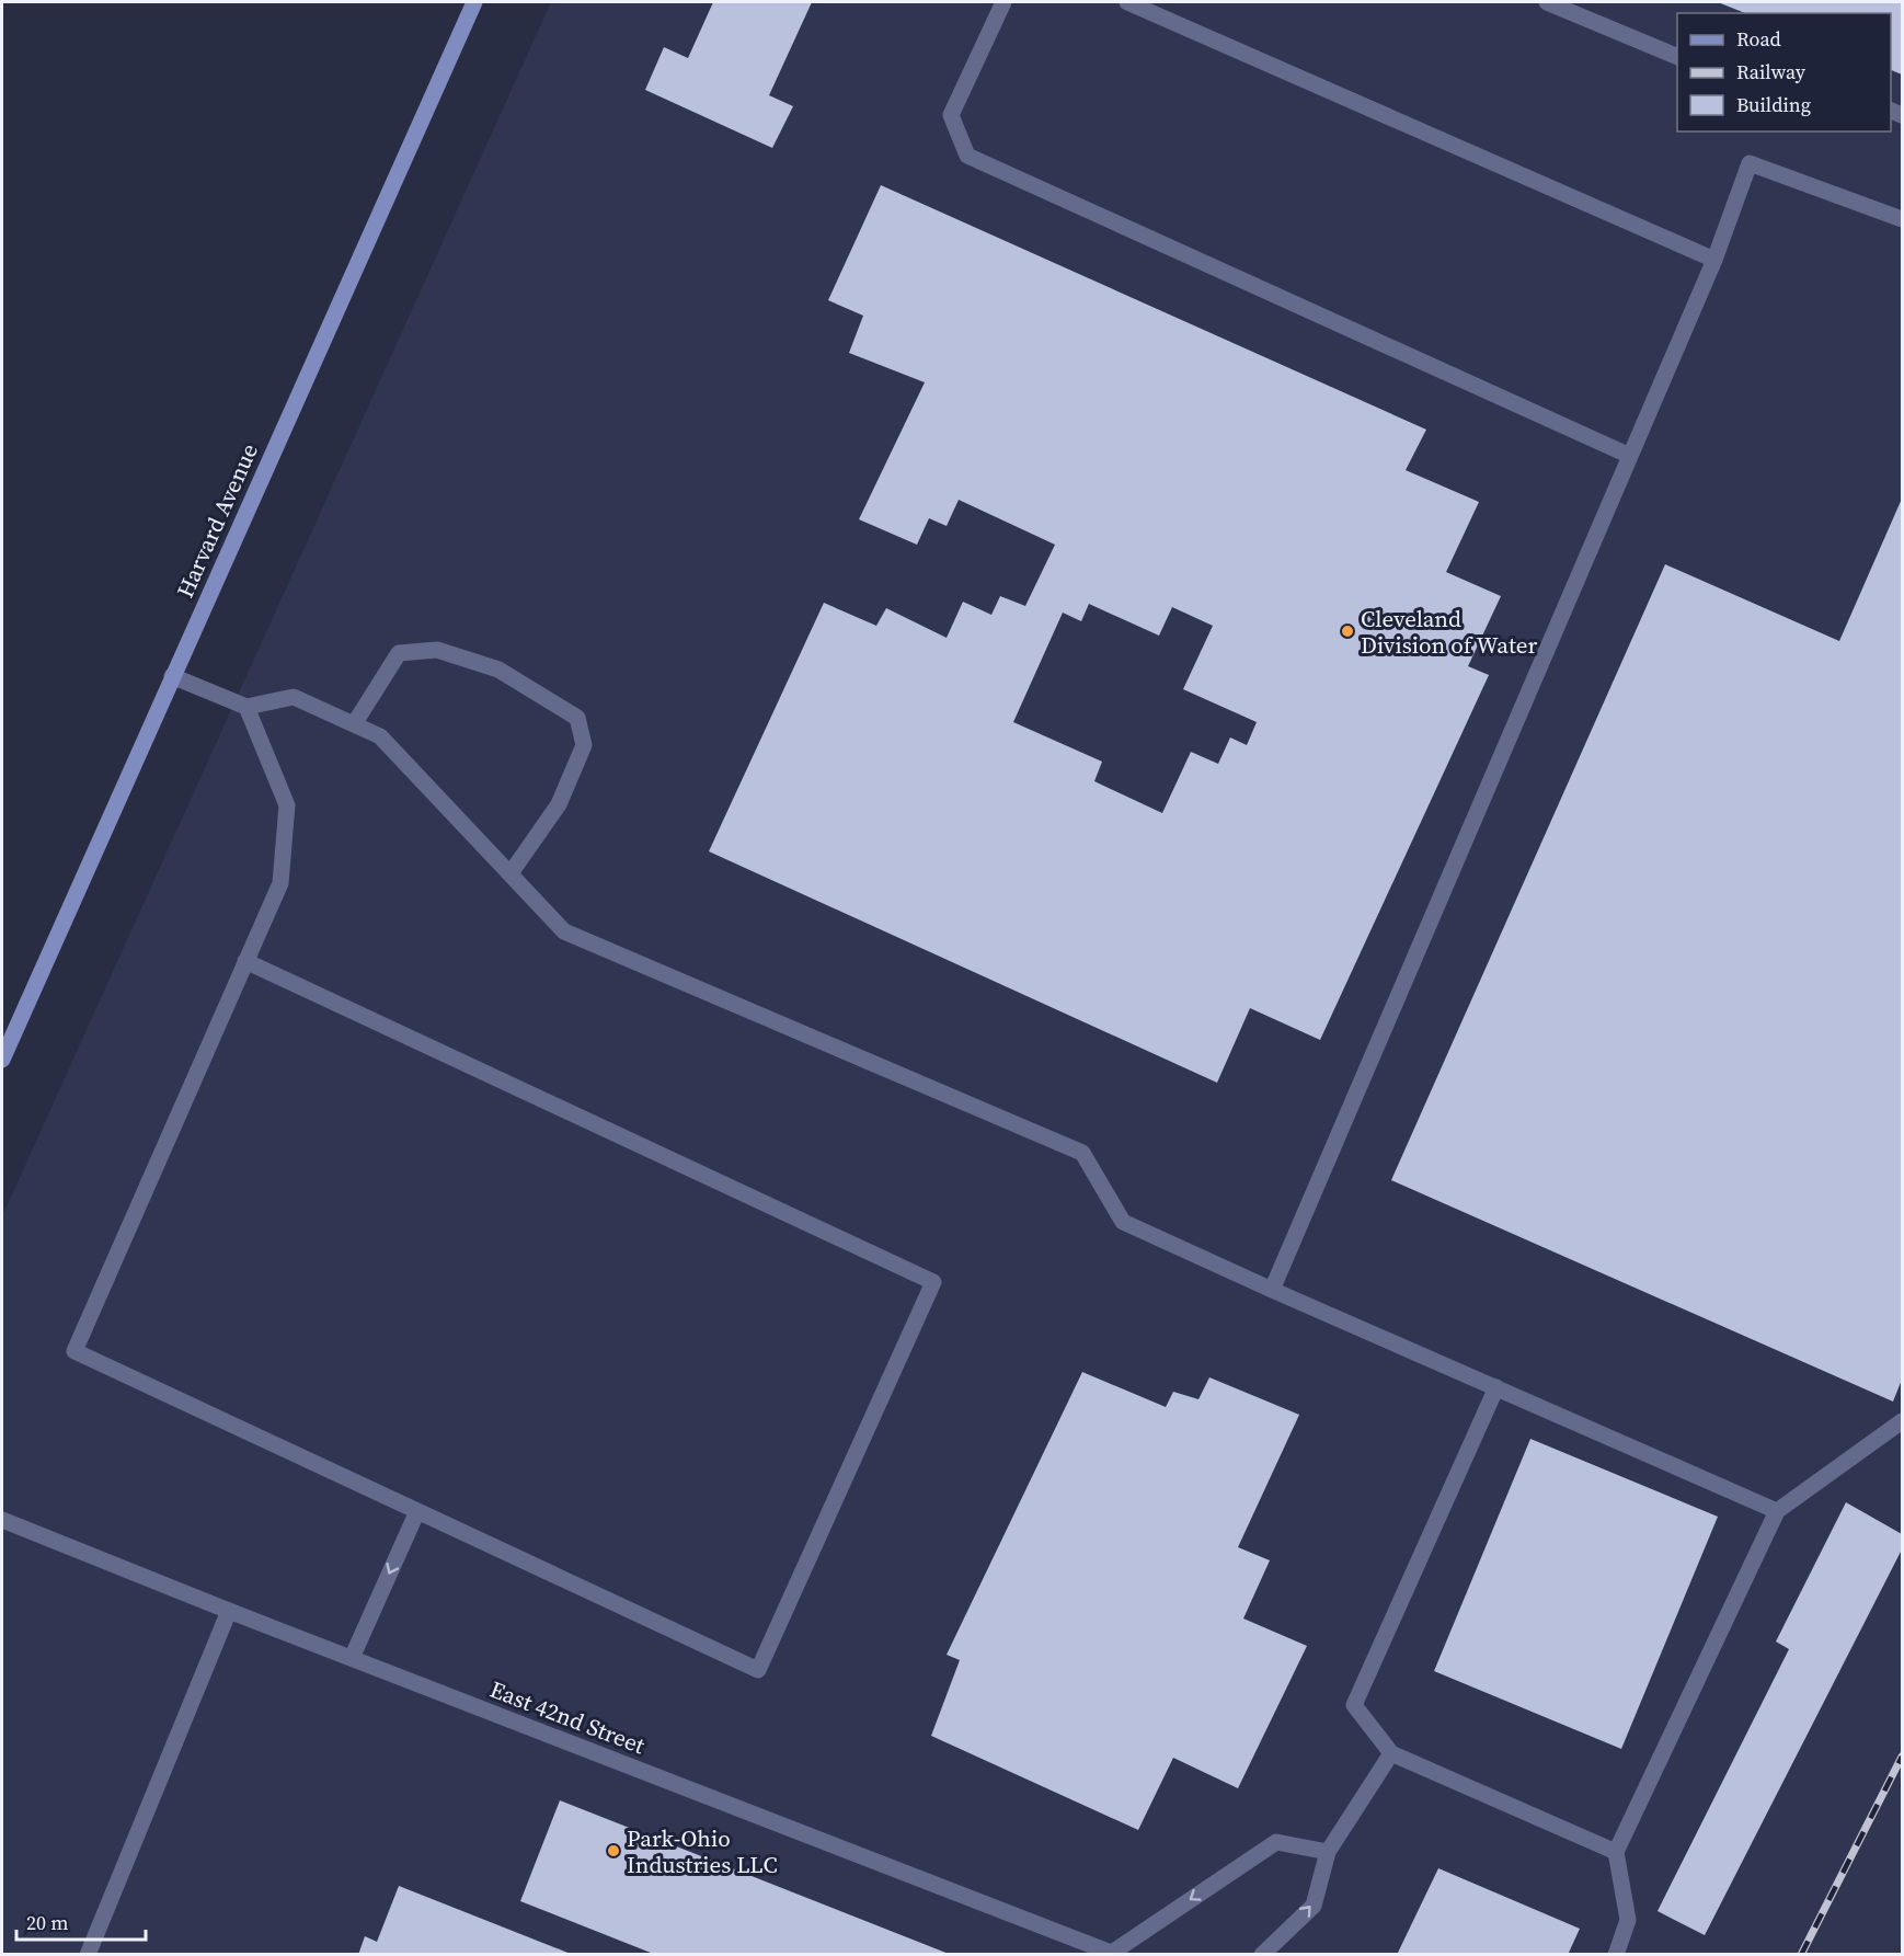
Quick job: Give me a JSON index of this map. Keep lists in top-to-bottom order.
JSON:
{
  "streets": {
    "main road": ["Harvard Avenue"],
    "street": ["East 42nd Street"]
  },
  "places": ["Cleveland Division of Water", "Park-Ohio Industries LLC"],
  "legend": ["Road", "Railway", "Building"],
  "scale_bar": "20 m"
}
